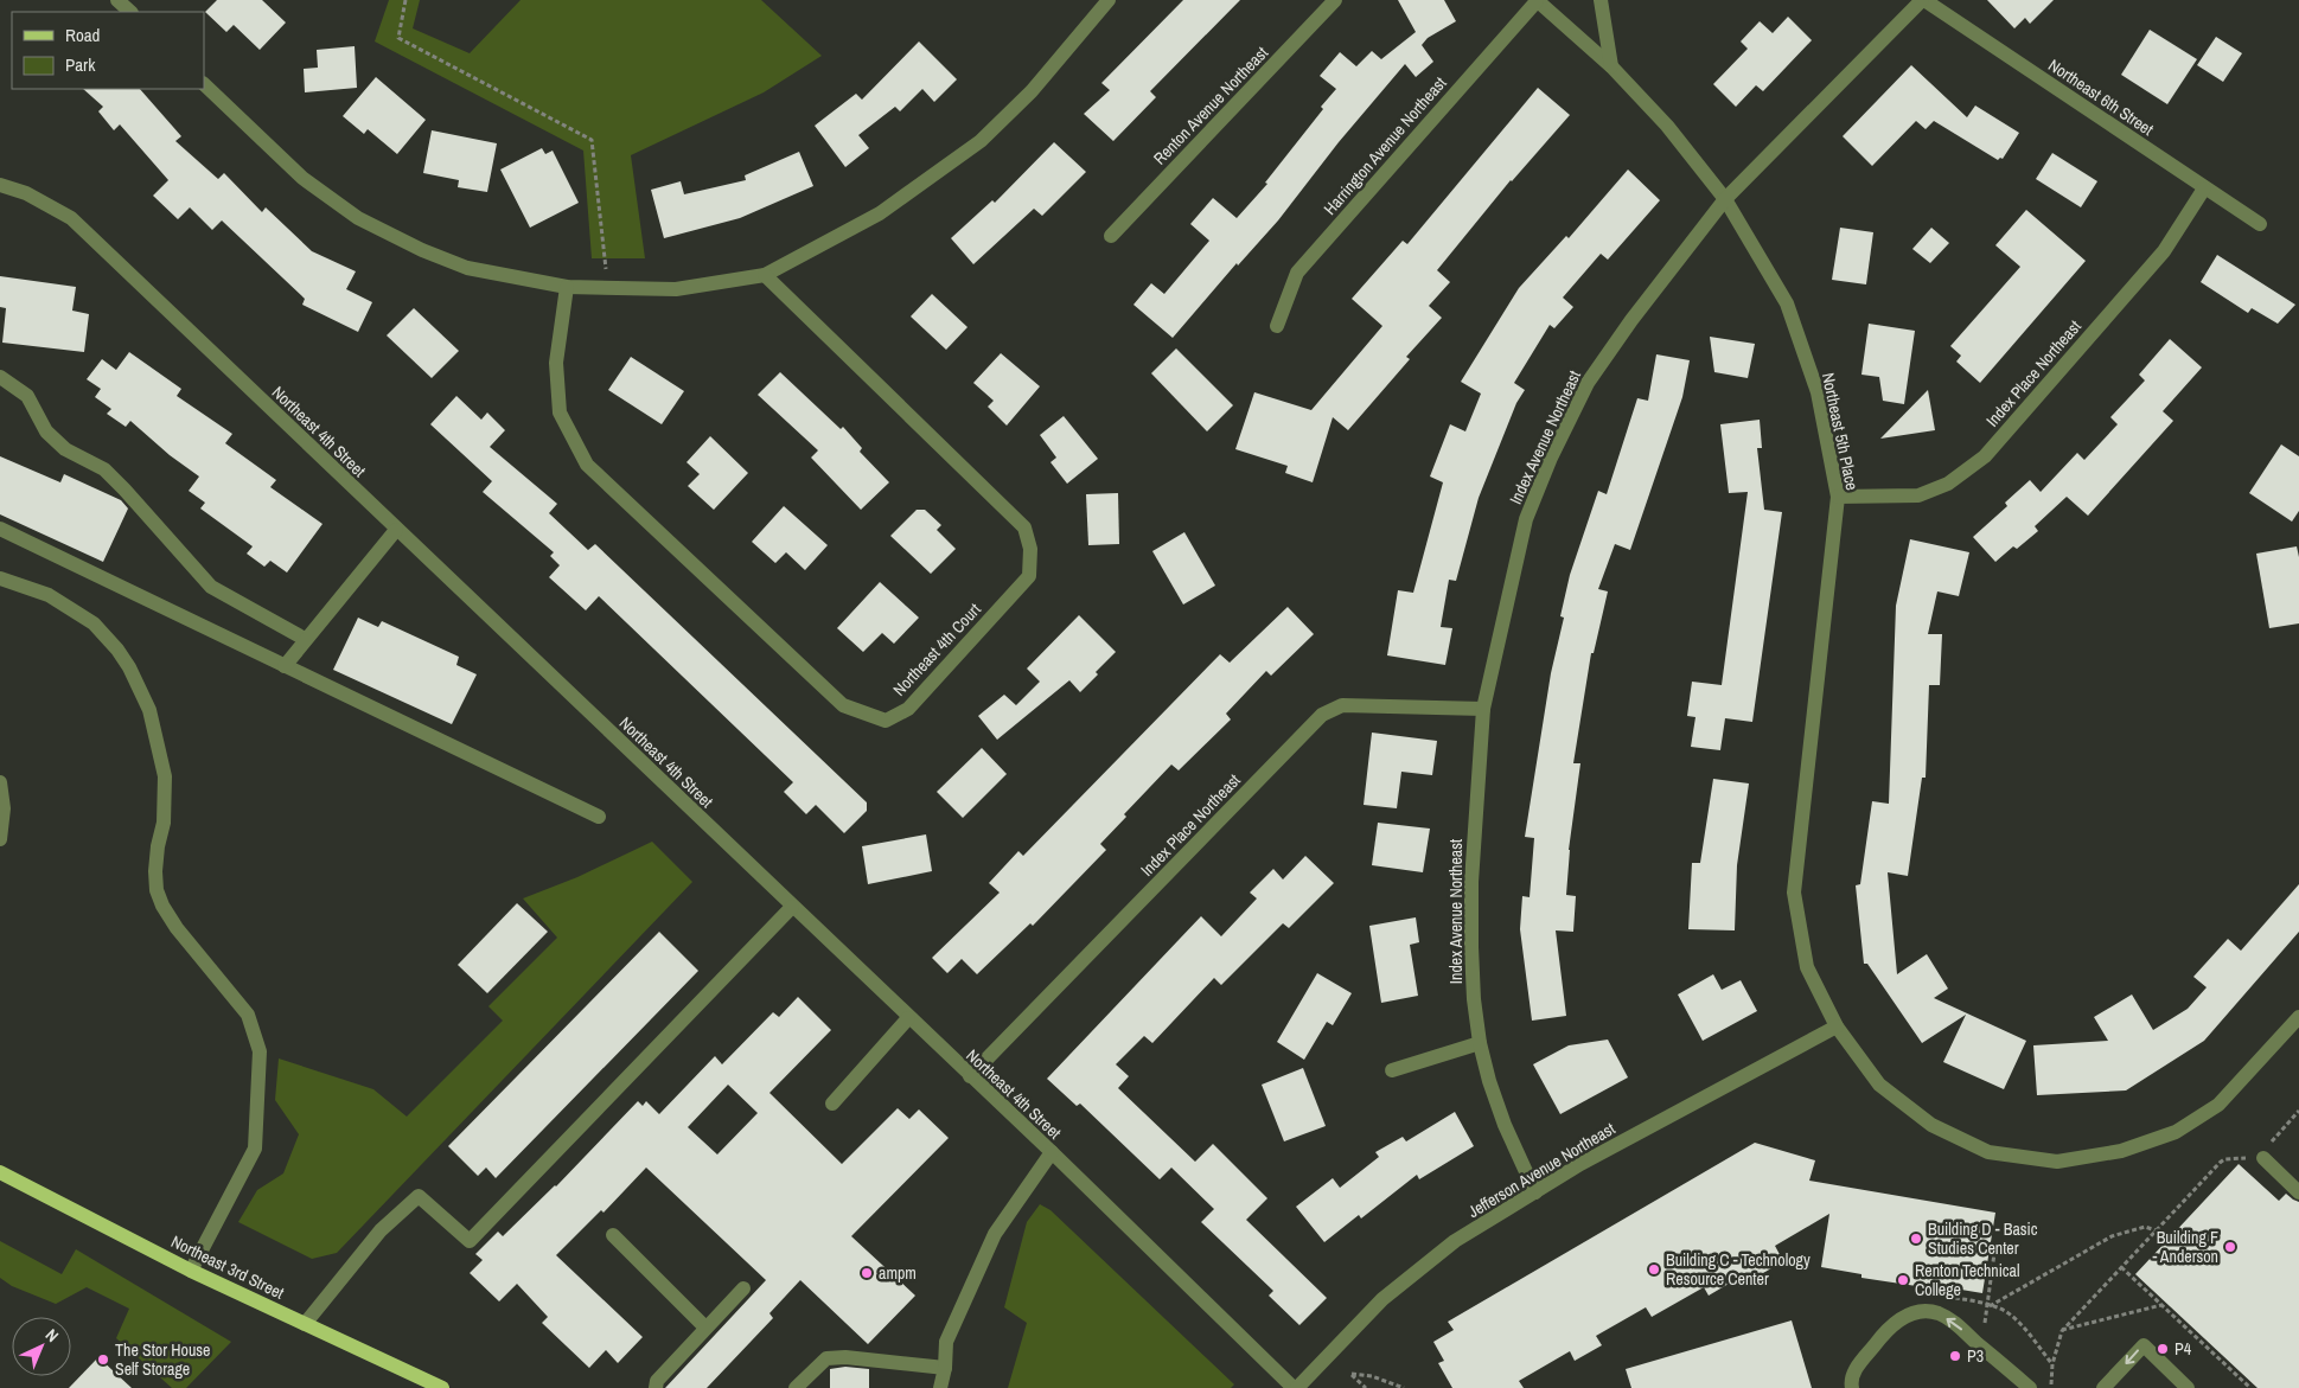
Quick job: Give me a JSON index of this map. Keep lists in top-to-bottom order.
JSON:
{
  "streets": {
    "main road": ["Northeast 3rd Street"],
    "street": [
      "Northeast 6th Street",
      "Renton Avenue Northeast",
      "Harrington Avenue Northeast",
      "Index Place Northeast",
      "Northeast 4th Street",
      "Northeast 5th Place",
      "Index Avenue Northeast",
      "Northeast 4th Court",
      "Jefferson Avenue Northeast"
    ]
  },
  "crossings": [
    ["Northeast 6th Street", "Index Place Northeast"],
    ["Northeast 6th Street", "Index Avenue Northeast"],
    ["Harrington Avenue Northeast", "Northeast 5th Place"],
    ["Index Place Northeast", "Northeast 4th Street"],
    ["Index Place Northeast", "Northeast 5th Place"],
    ["Index Place Northeast", "Index Avenue Northeast"],
    ["Northeast 4th Street", "Jefferson Avenue Northeast"],
    ["Northeast 5th Place", "Index Avenue Northeast"],
    ["Northeast 5th Place", "Jefferson Avenue Northeast"],
    ["Index Avenue Northeast", "Jefferson Avenue Northeast"]
  ],
  "places": [
    "Building D - Basic Studies Center",
    "Building F - Anderson",
    "Building C - Technology Resource Center",
    "ampm",
    "Renton Technical College",
    "P4",
    "P3",
    "The Stor House Self Storage"
  ],
  "legend": ["Road", "Park"],
  "north": "top right"
}
